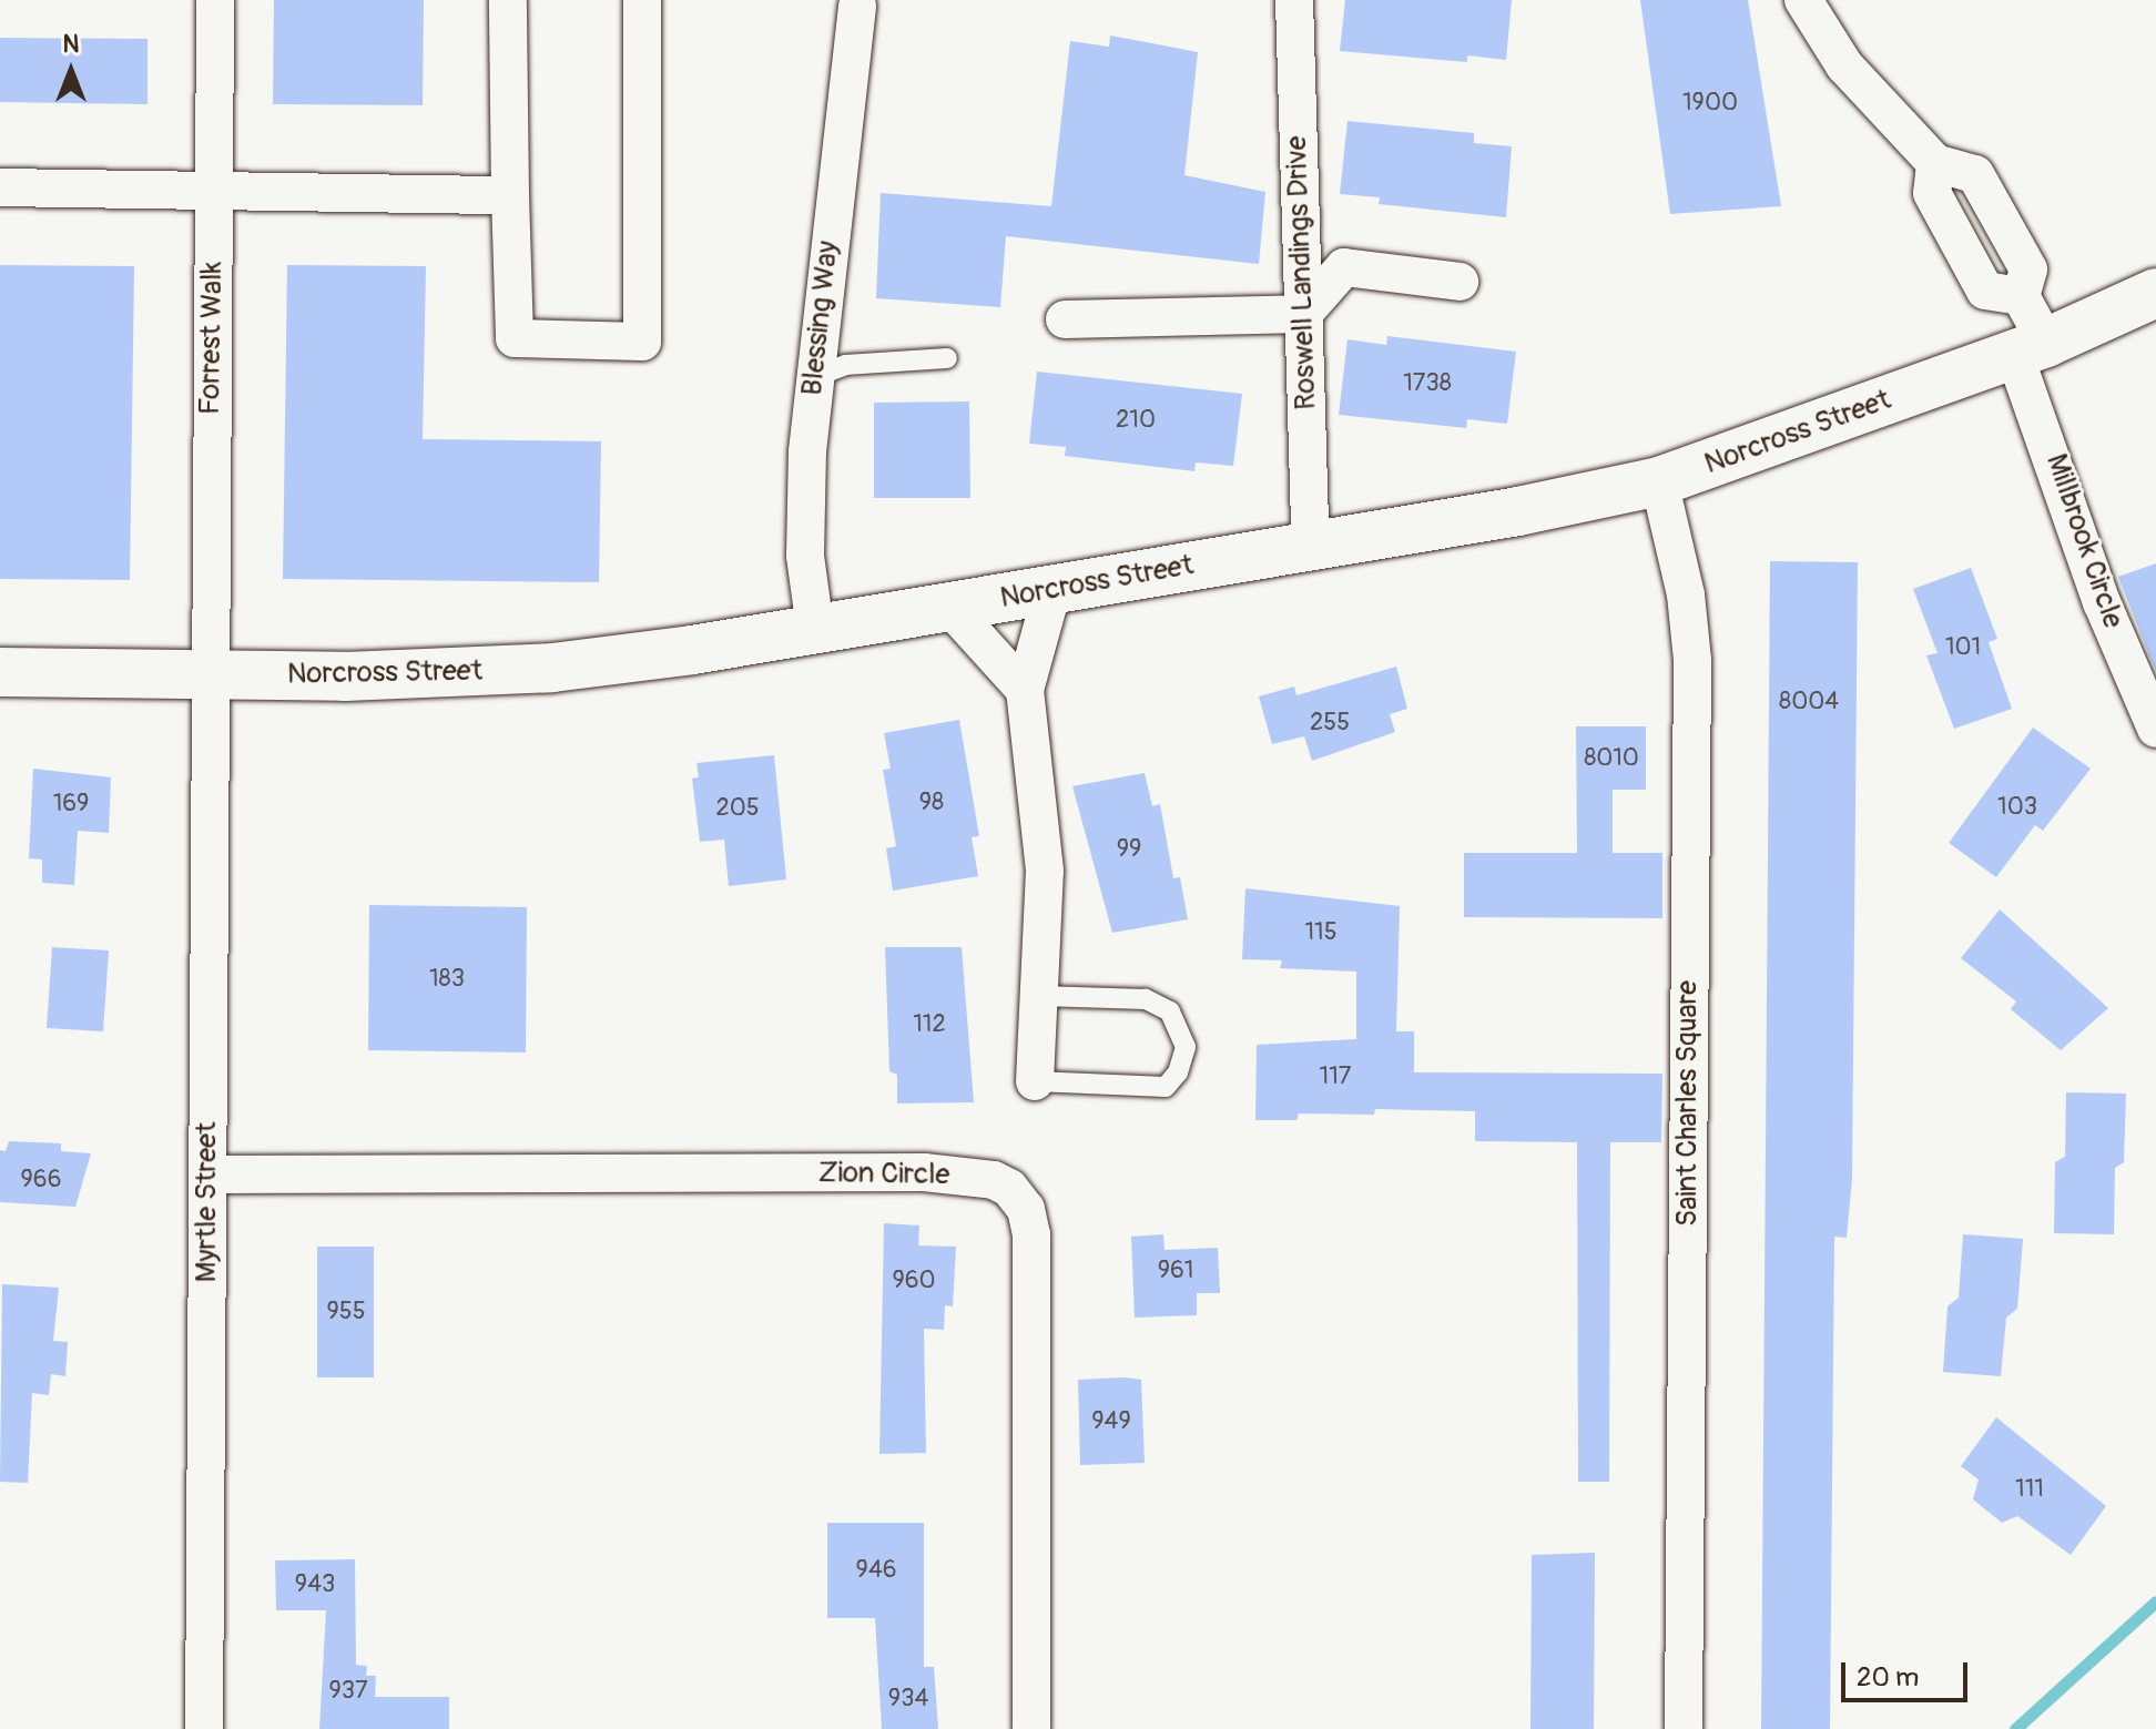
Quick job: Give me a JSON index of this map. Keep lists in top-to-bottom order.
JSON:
{
  "streets": {
    "street": [
      "Roswell Landings Drive",
      "Blessing Way",
      "Forrest Walk",
      "Norcross Street",
      "Millbrook Circle",
      "Saint Charles Square",
      "Zion Circle",
      "Myrtle Street"
    ]
  },
  "crossings": [
    ["Roswell Landings Drive", "Norcross Street"],
    ["Blessing Way", "Norcross Street"],
    ["Forrest Walk", "Norcross Street"],
    ["Forrest Walk", "Myrtle Street"],
    ["Norcross Street", "Millbrook Circle"],
    ["Norcross Street", "Saint Charles Square"],
    ["Norcross Street", "Myrtle Street"],
    ["Zion Circle", "Myrtle Street"]
  ],
  "house_numbers": [
    "1900",
    "1738",
    "210",
    "101",
    "8004",
    "255",
    "8010",
    "98",
    "169",
    "103",
    "205",
    "99",
    "115",
    "183",
    "112",
    "117",
    "966",
    "961",
    "960",
    "955",
    "949",
    "111",
    "946",
    "943",
    "937",
    "934"
  ],
  "scale_bar": "20 m",
  "north": "top"
}
